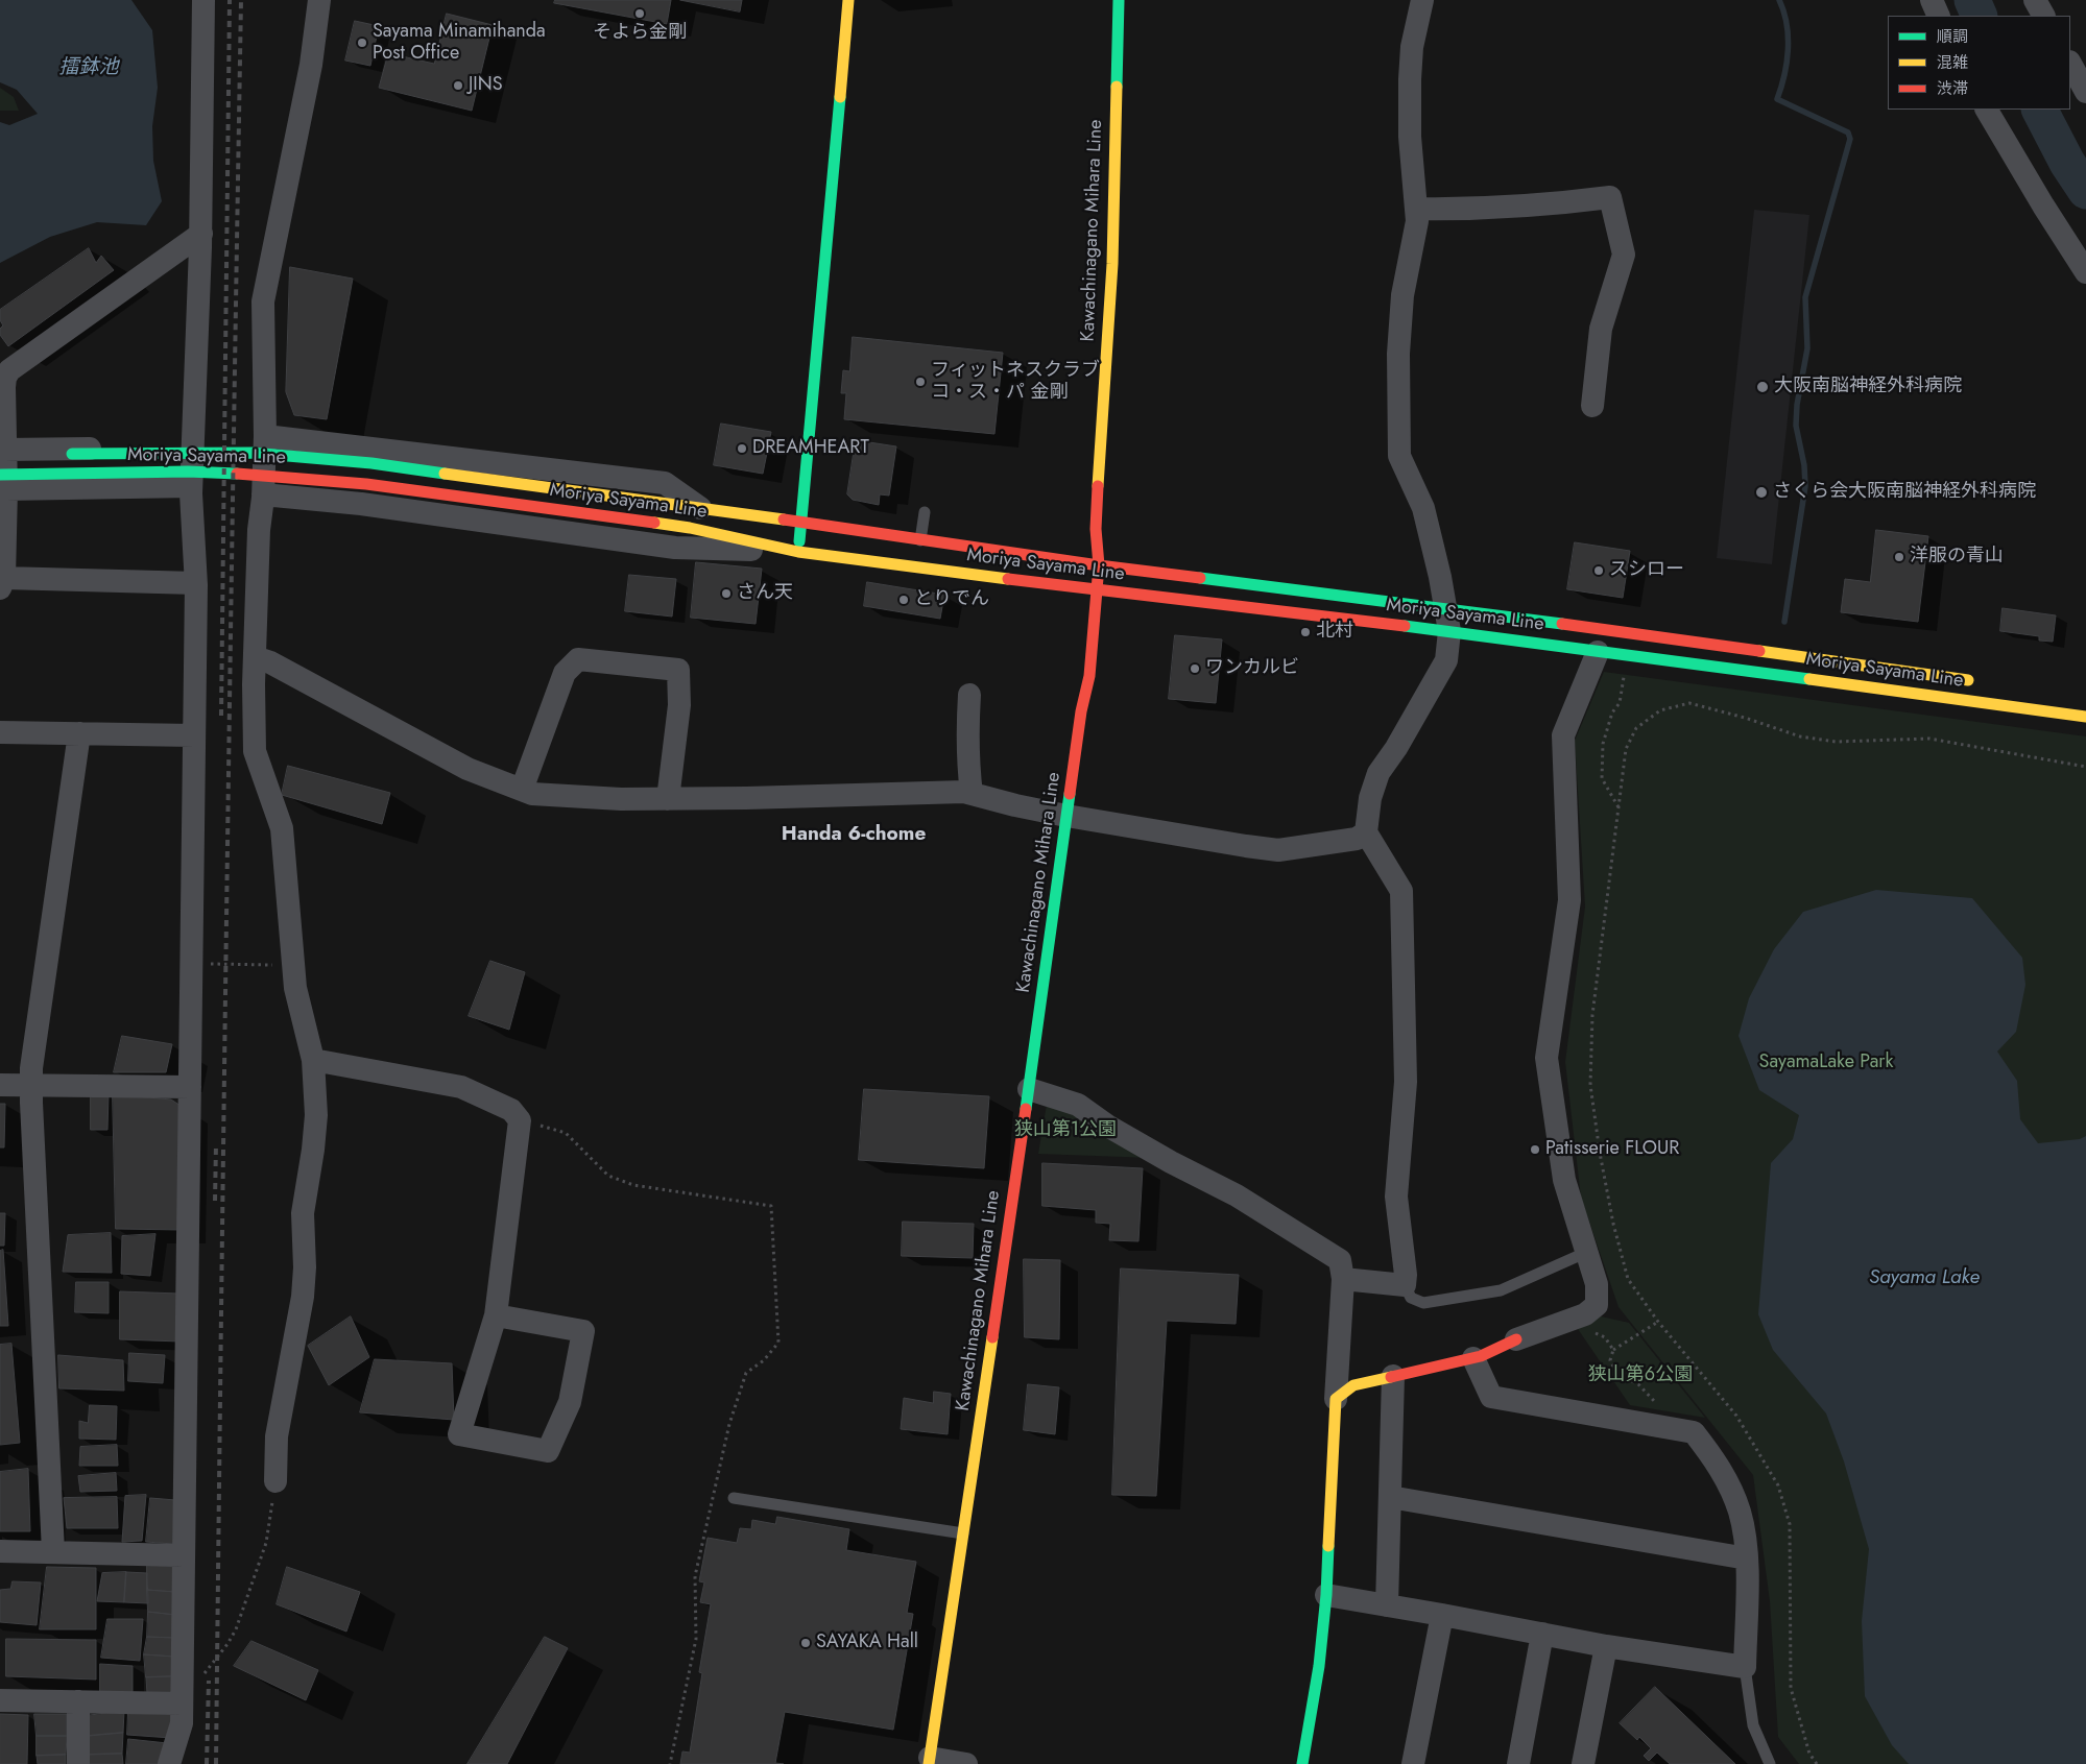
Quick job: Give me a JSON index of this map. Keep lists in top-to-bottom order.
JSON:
{
  "streets": {
    "main road": ["Kawachinagano Mihara Line", "Moriya Sayama Line"]
  },
  "crossings": [
    ["Kawachinagano Mihara Line", "Moriya Sayama Line"]
  ],
  "districts": ["Handa 6-chome"],
  "water": ["擂鉢池", "Sayama Lake"],
  "parks": ["SayamaLake Park", "狭山第1公園", "狭山第6公園"],
  "places": [
    "そよら金剛",
    "Sayama Minamihanda Post Office",
    "JINS",
    "フィットネスクラブ コ・ス・パ 金剛",
    "大阪南脳神経外科病院",
    "DREAMHEART",
    "さくら会大阪南脳神経外科病院",
    "洋服の青山",
    "スシロー",
    "さん天",
    "とりでん",
    "北村",
    "ワンカルビ",
    "Patisserie FLOUR",
    "SAYAKA Hall"
  ],
  "legend": ["順調", "混雑", "渋滞"]
}
